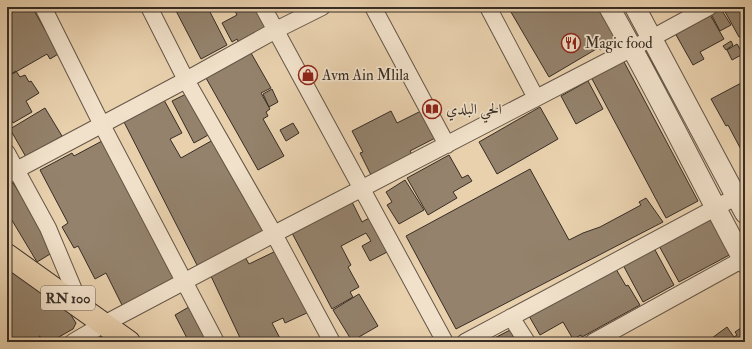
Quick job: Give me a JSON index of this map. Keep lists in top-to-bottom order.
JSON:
{
  "streets": {
    "main road": ["RN 100"]
  },
  "places": {
    "restaurant": ["Magic food"],
    "shop": ["Avm Ain Mlila"],
    "library": ["الحي البلدي"]
  }
}
